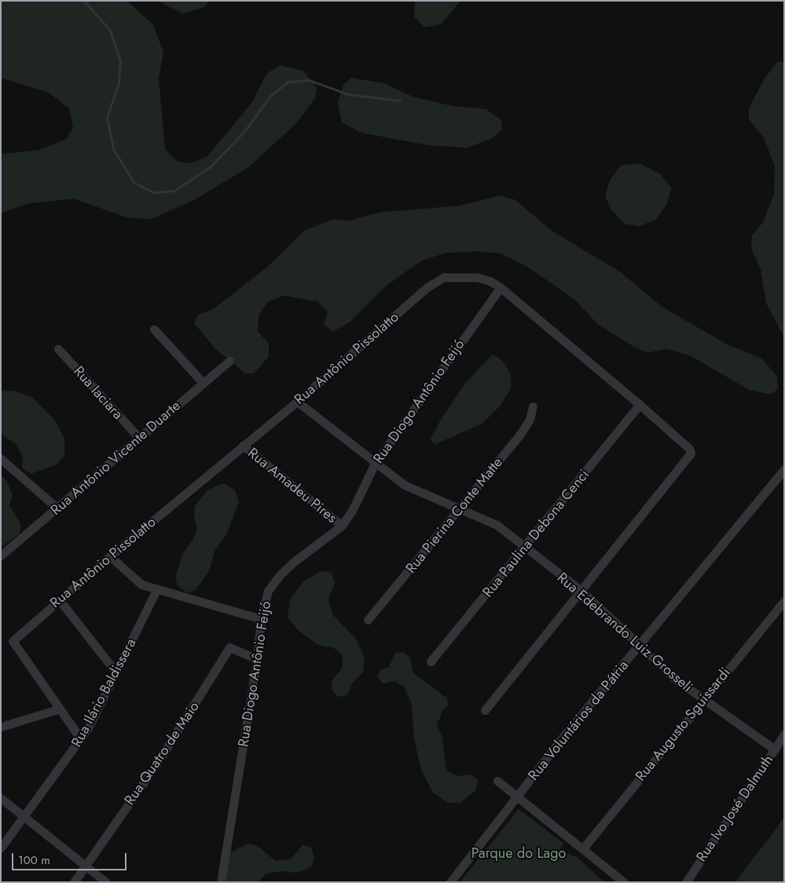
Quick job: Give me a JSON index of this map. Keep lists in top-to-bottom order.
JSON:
{
  "streets": {
    "street": [
      "Rua Antônio Pissolatto",
      "Rua Iaciara",
      "Rua Diogo Antônio Feijó",
      "Rua Antônio Vicente Duarte",
      "Rua Amadeu Pires",
      "Rua Pierina Conte Matte",
      "Rua Paulina Debona Cenci",
      "Rua Edebrando Luiz Grosseli",
      "Rua Ilário Baldissera",
      "Rua Voluntários da Pátria",
      "Rua Augusto Sguissardi",
      "Rua Quatro de Maio",
      "Rua Ivo José Dalmuth"
    ]
  },
  "crossings": [
    ["Rua Antônio Pissolatto", "Rua Diogo Antônio Feijó"],
    ["Rua Antônio Pissolatto", "Rua Amadeu Pires"],
    ["Rua Antônio Pissolatto", "Rua Paulina Debona Cenci"],
    ["Rua Antônio Pissolatto", "Rua Edebrando Luiz Grosseli"],
    ["Rua Iaciara", "Rua Antônio Vicente Duarte"],
    ["Rua Diogo Antônio Feijó", "Rua Amadeu Pires"],
    ["Rua Diogo Antônio Feijó", "Rua Edebrando Luiz Grosseli"],
    ["Rua Diogo Antônio Feijó", "Rua Quatro de Maio"],
    ["Rua Pierina Conte Matte", "Rua Edebrando Luiz Grosseli"],
    ["Rua Paulina Debona Cenci", "Rua Edebrando Luiz Grosseli"],
    ["Rua Edebrando Luiz Grosseli", "Rua Voluntários da Pátria"],
    ["Rua Edebrando Luiz Grosseli", "Rua Augusto Sguissardi"],
    ["Rua Edebrando Luiz Grosseli", "Rua Ivo José Dalmuth"]
  ],
  "parks": ["Parque do Lago"],
  "scale_bar": "100 m"
}
